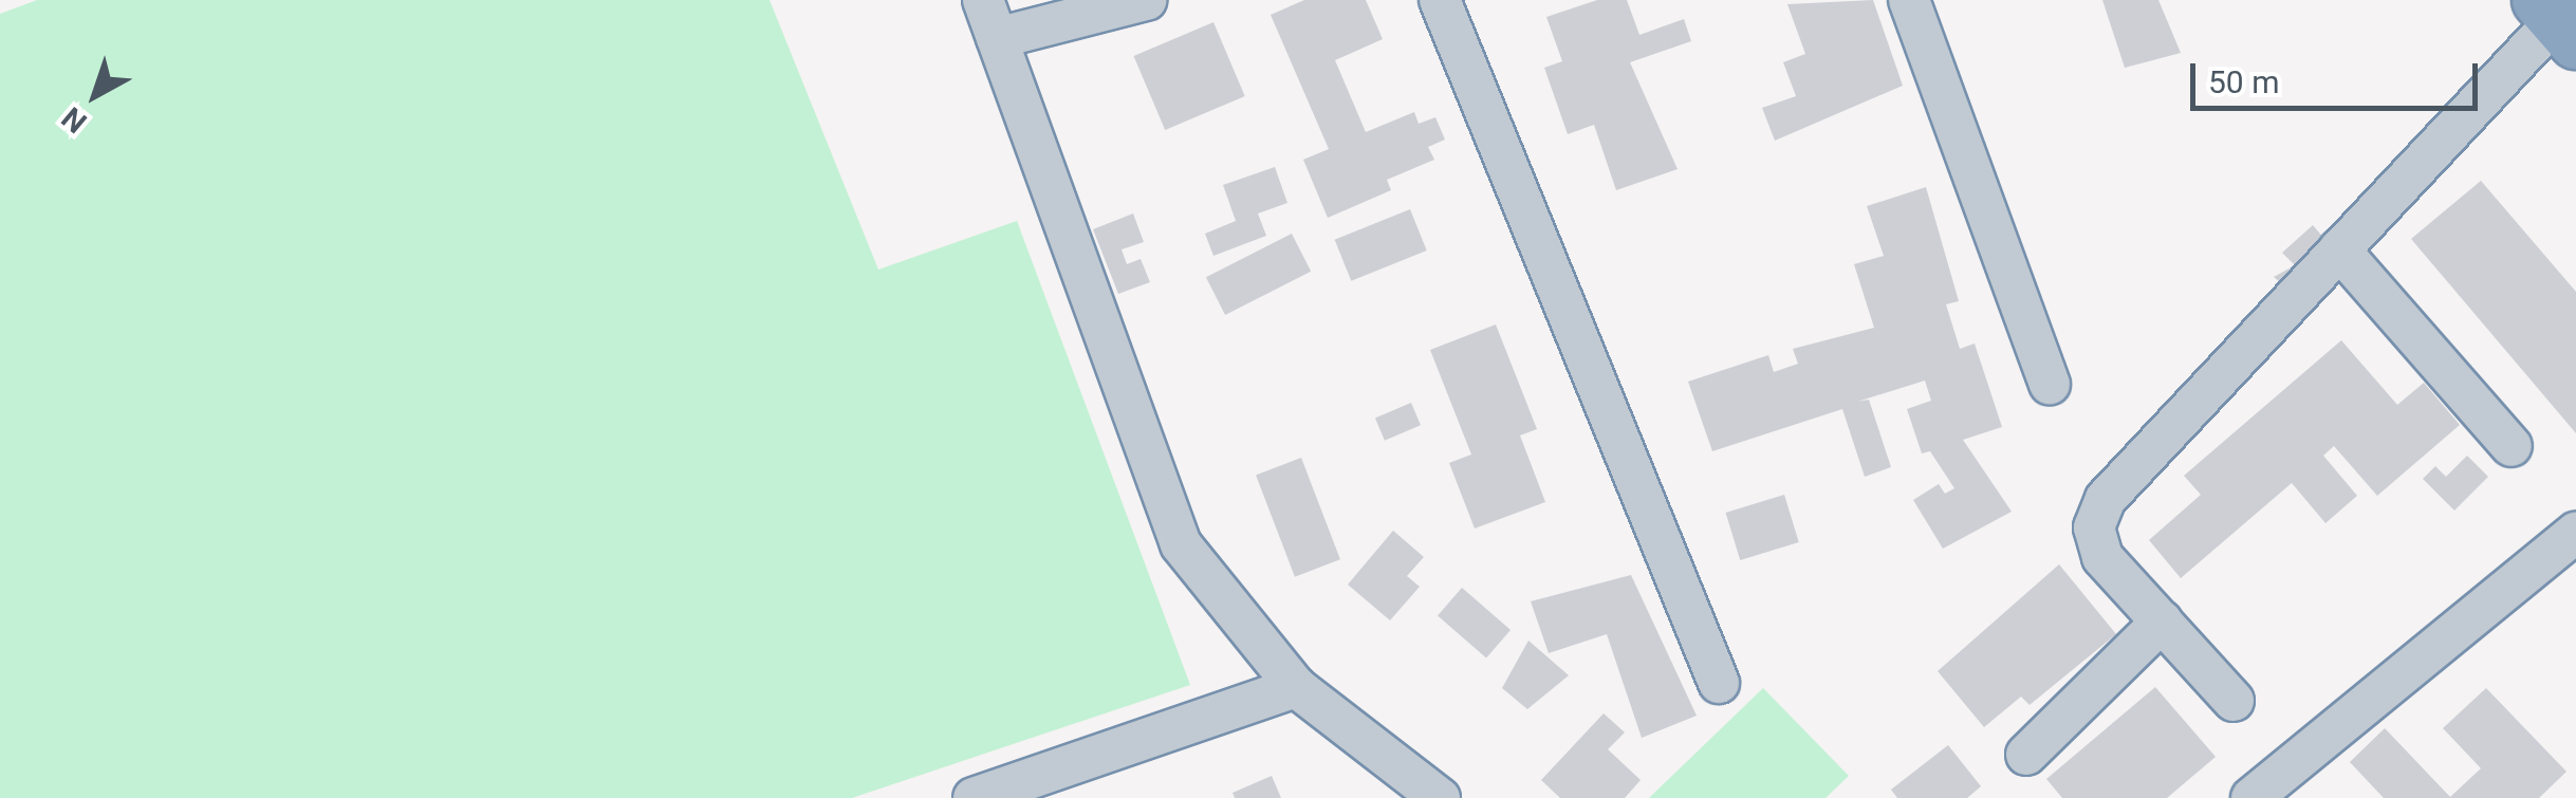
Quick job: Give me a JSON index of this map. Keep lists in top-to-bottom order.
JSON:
{
  "scale_bar": "50 m",
  "north": "bottom left"
}
